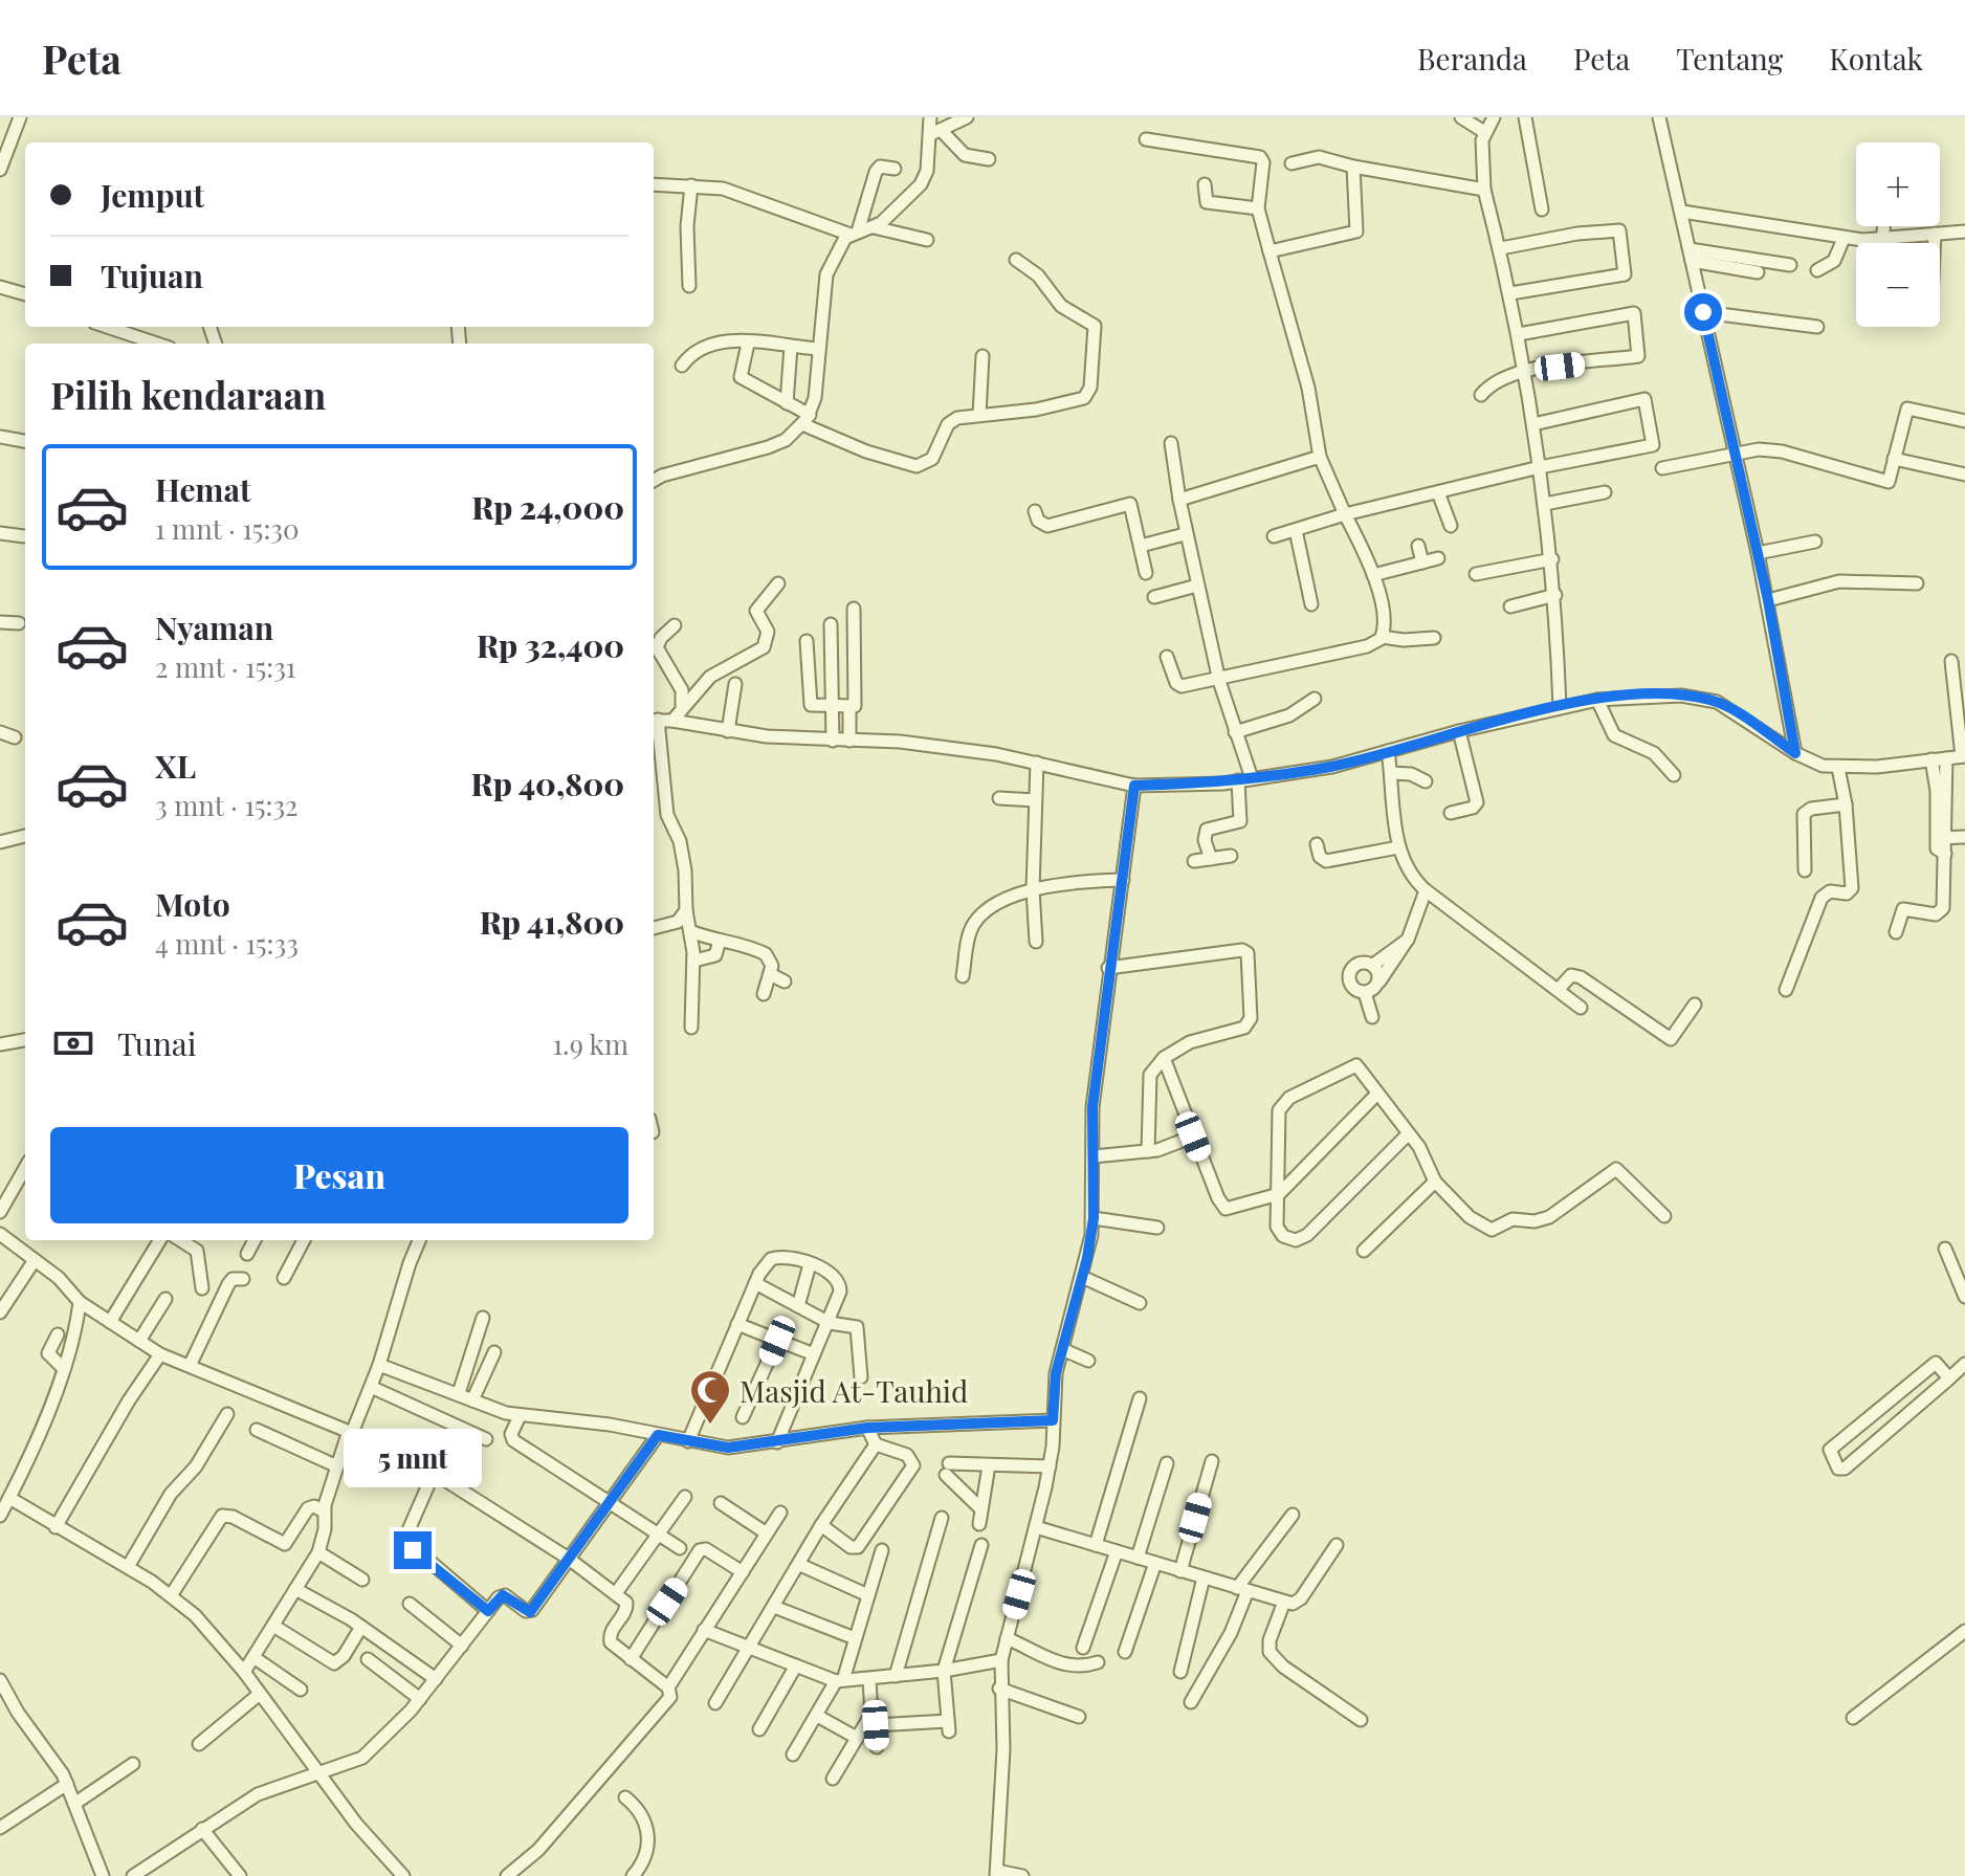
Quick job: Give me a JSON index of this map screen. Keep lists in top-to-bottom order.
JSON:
{
  "places": {
    "mosque": ["Masjid At-Tauhid"]
  },
  "page": {
    "header": "Peta",
    "nav": [
      "Beranda",
      "Peta",
      "Tentang",
      "Kontak"
    ],
    "map_buttons": ["+", "−"],
    "banner": ["Jemput", "Tujuan"],
    "heading": "Pilih kendaraan",
    "list": [
      {
        "name": "Hemat",
        "note": "1 mnt · 15:30",
        "value": "Rp 24,000"
      },
      {
        "name": "Nyaman",
        "note": "2 mnt · 15:31",
        "value": "Rp 32,400"
      },
      {
        "name": "XL",
        "note": "3 mnt · 15:32",
        "value": "Rp 40,800"
      },
      {
        "name": "Moto",
        "note": "4 mnt · 15:33",
        "value": "Rp 41,800"
      }
    ],
    "pay": ["Tunai", "1.9 km"],
    "buttons": "Pesan",
    "bubble": "5 mnt"
  }
}
